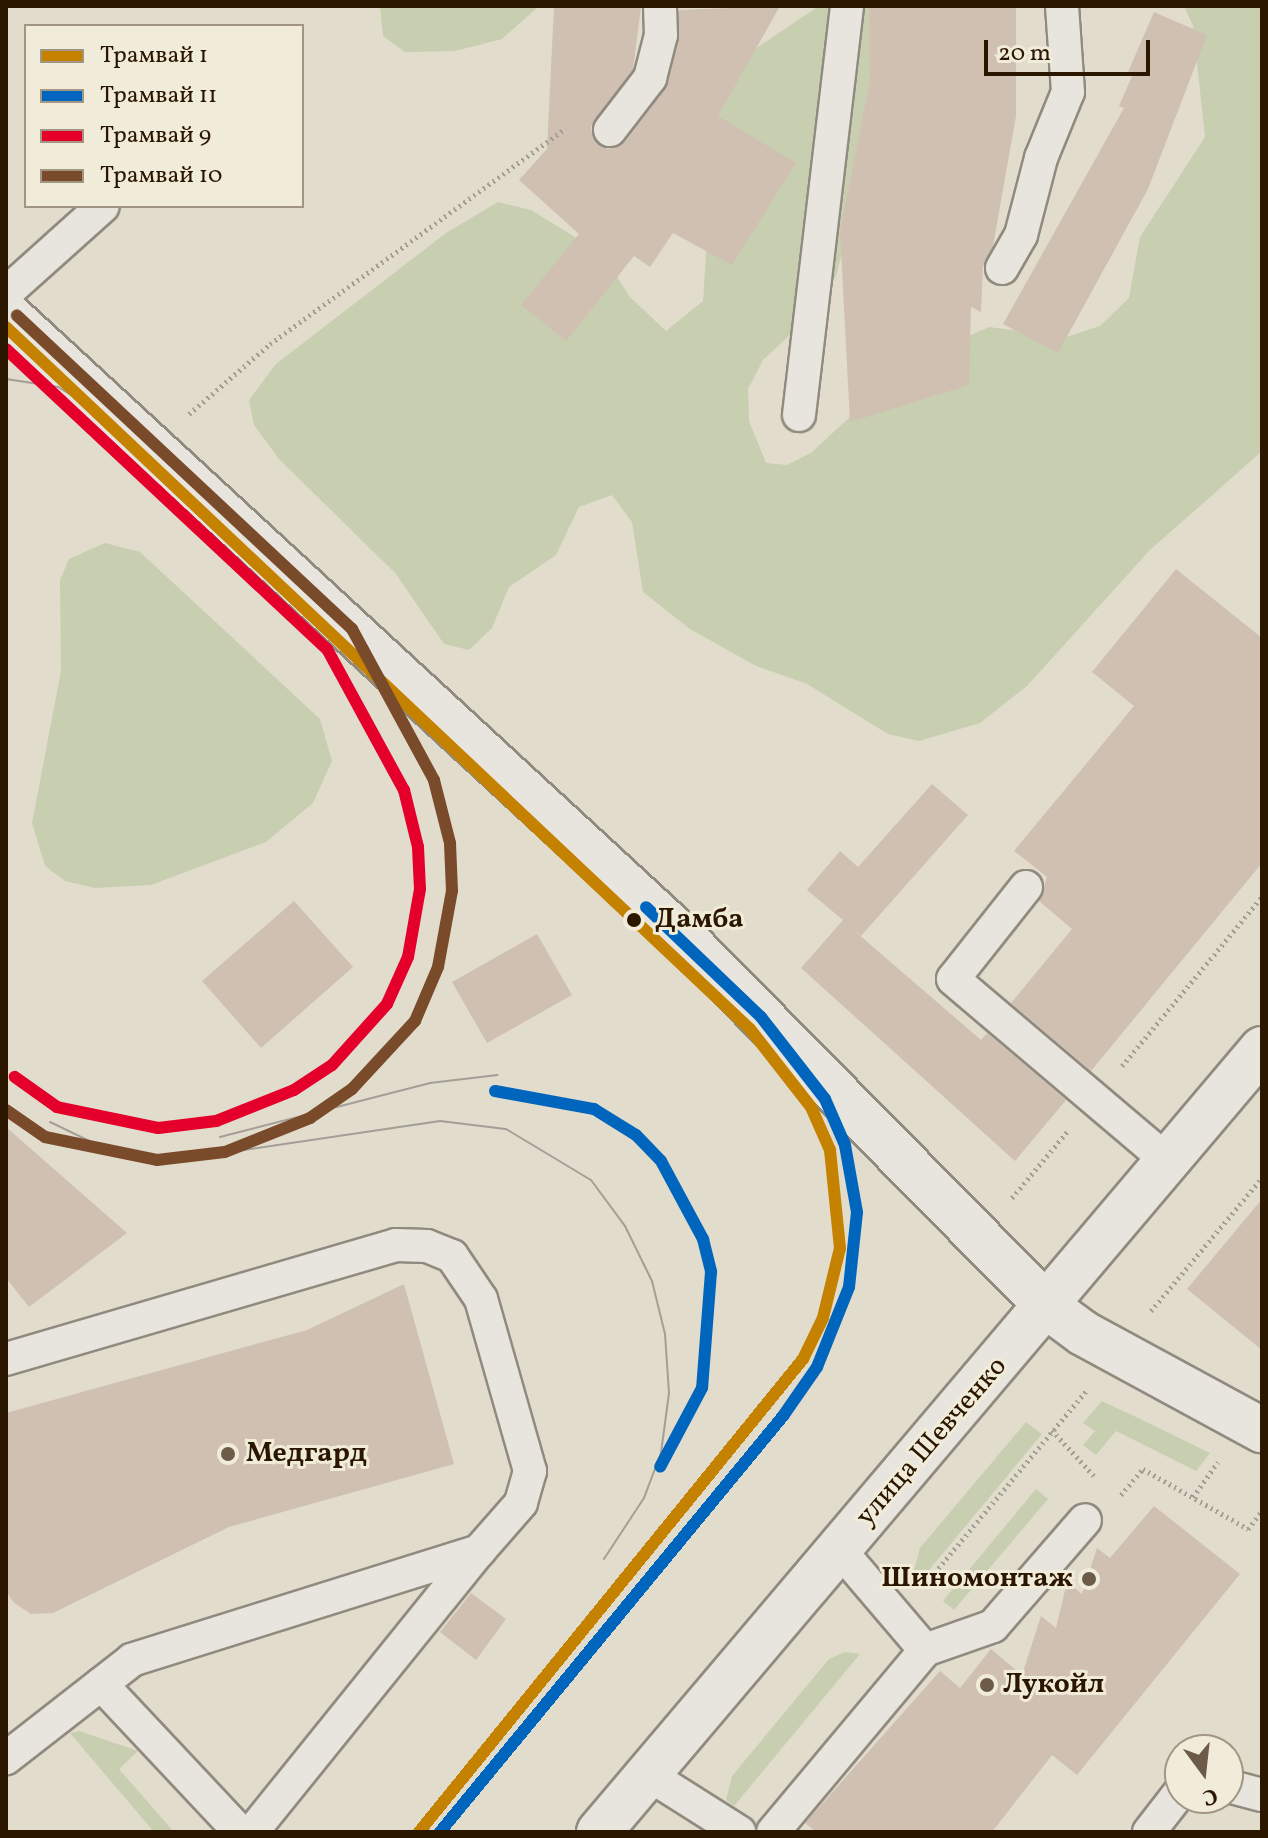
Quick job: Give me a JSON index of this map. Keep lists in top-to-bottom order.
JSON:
{
  "streets": {
    "street": ["улица Шевченко"]
  },
  "places": [
    "Дамба",
    "Медгард",
    "Шиномонтаж",
    "Лукойл"
  ],
  "lines": [
    "tram line 10",
    "tram line 1",
    "tram line 9",
    "tram line 11"
  ],
  "legend": [
    "Трамвай 1",
    "Трамвай 11",
    "Трамвай 9",
    "Трамвай 10"
  ],
  "scale_bar": "20 m",
  "north": "bottom"
}
